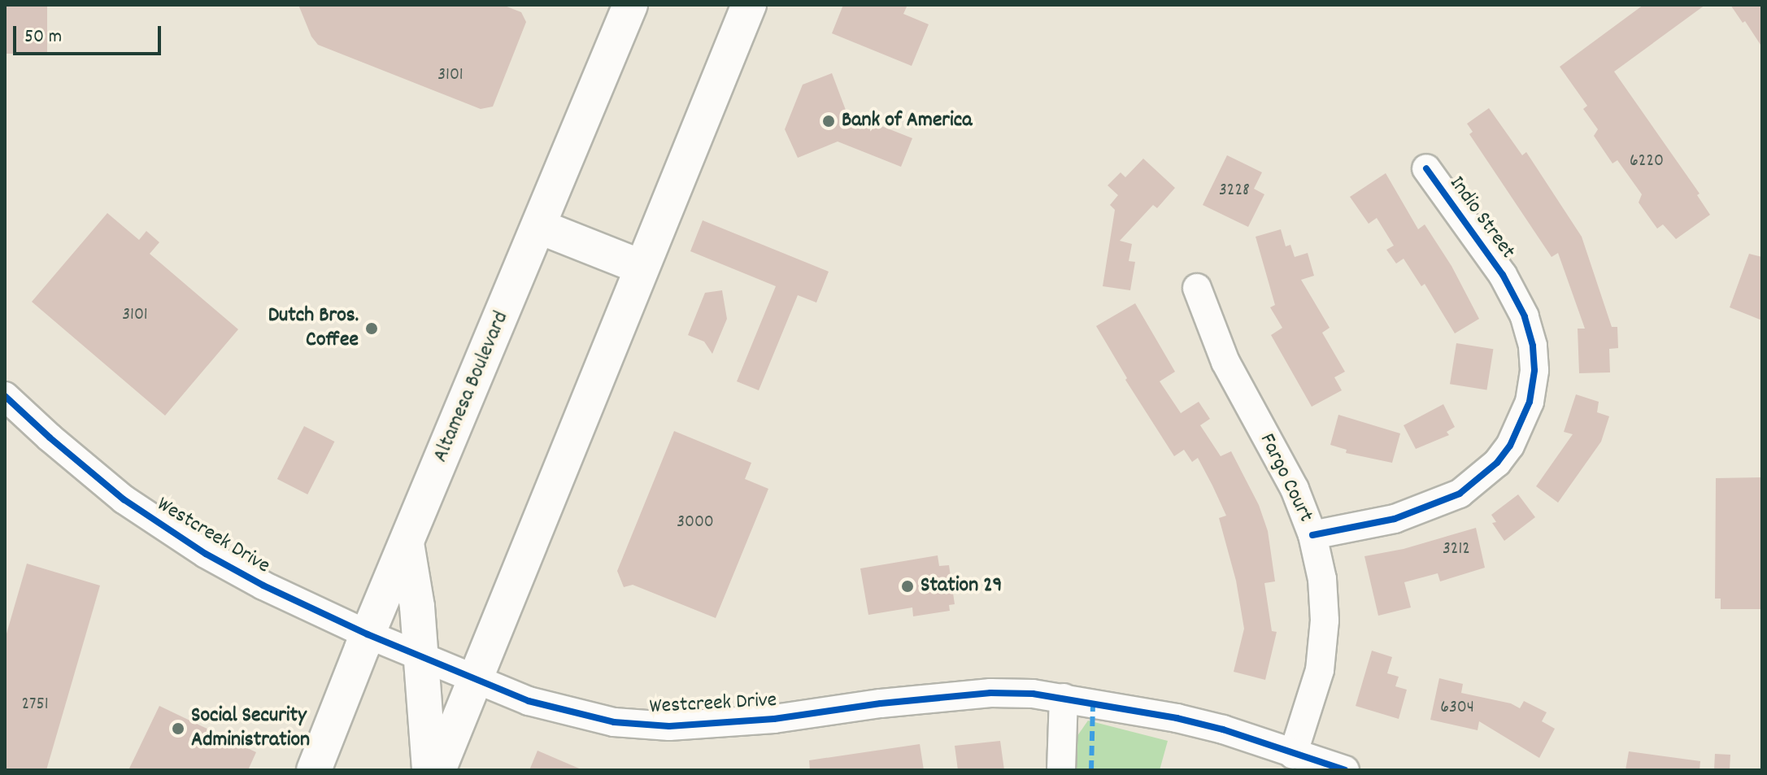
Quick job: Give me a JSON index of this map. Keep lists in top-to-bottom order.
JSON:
{
  "streets": {
    "main road": ["Altamesa Boulevard"],
    "street": ["Indio Street", "Fargo Court", "Westcreek Drive"]
  },
  "crossings": [
    ["Indio Street", "Fargo Court"],
    ["Altamesa Boulevard", "Westcreek Drive"],
    ["Fargo Court", "Westcreek Drive"]
  ],
  "places": [
    "Bank of America",
    "Dutch Bros. Coffee",
    "Station 29",
    "Social Security Administration"
  ],
  "house_numbers": [
    "3101",
    "6220",
    "3228",
    "3101",
    "3000",
    "3212",
    "2751",
    "6304"
  ],
  "scale_bar": "50 m"
}
